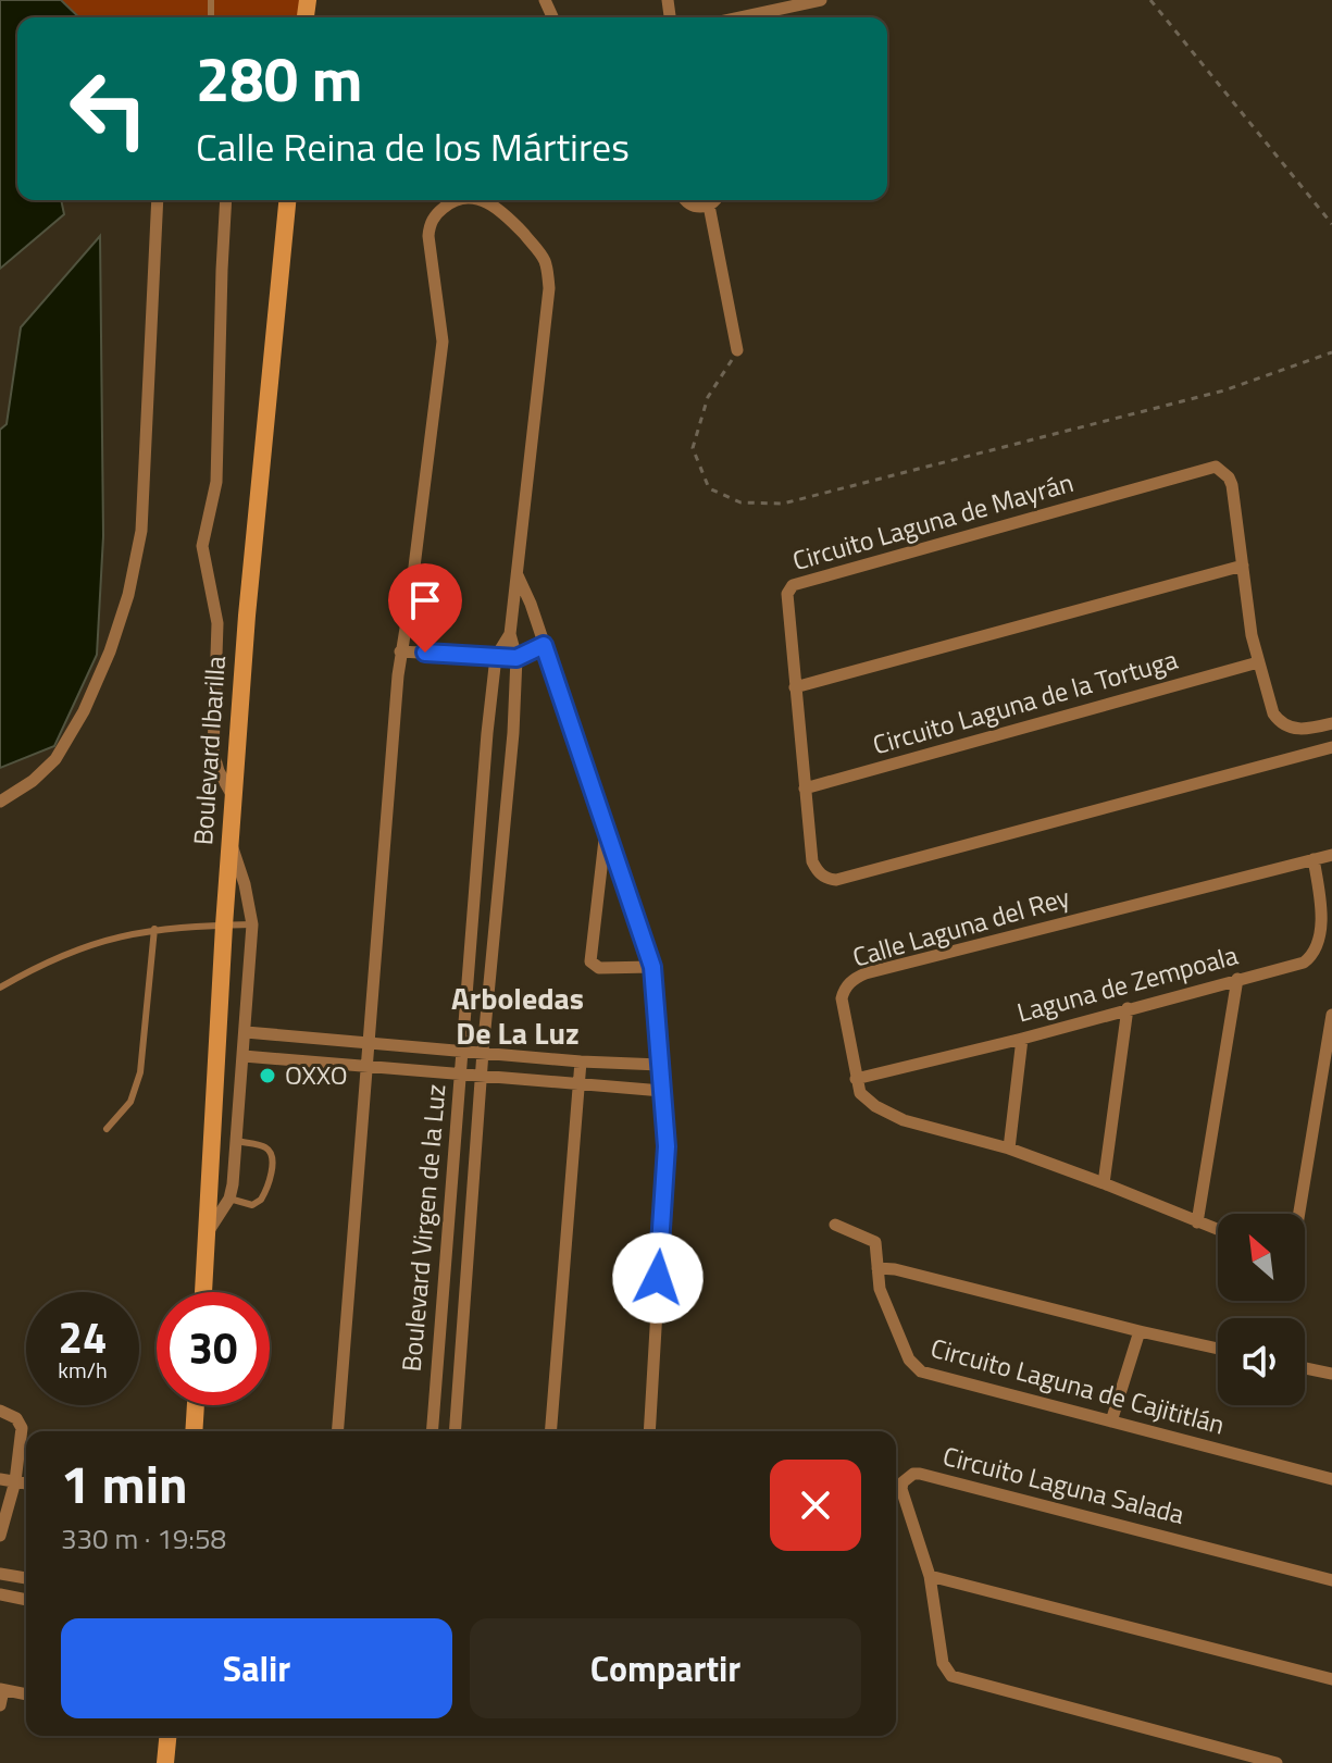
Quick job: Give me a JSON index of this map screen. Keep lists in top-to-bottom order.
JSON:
{
  "streets": {
    "street": [
      "Circuito Laguna de Mayrán",
      "Circuito Laguna de la Tortuga",
      "Boulevard Ibarilla",
      "Calle Laguna del Rey",
      "Laguna de Zempoala",
      "Boulevard Virgen de la Luz",
      "Circuito Laguna de Cajititlán",
      "Circuito Laguna Salada"
    ]
  },
  "crossings": [
    ["Circuito Laguna de Mayrán", "Circuito Laguna de la Tortuga"],
    ["Calle Laguna del Rey", "Laguna de Zempoala"]
  ],
  "districts": ["Arboledas De La Luz"],
  "places": ["OXXO"],
  "north": "top left",
  "page": {
    "turn": ["280 m", "Calle Reina de los Mártires"],
    "speed": "24 km/h",
    "limit": "30",
    "heading": ["1 min", "330 m · 19:58"],
    "buttons": ["Salir", "Compartir"]
  }
}
